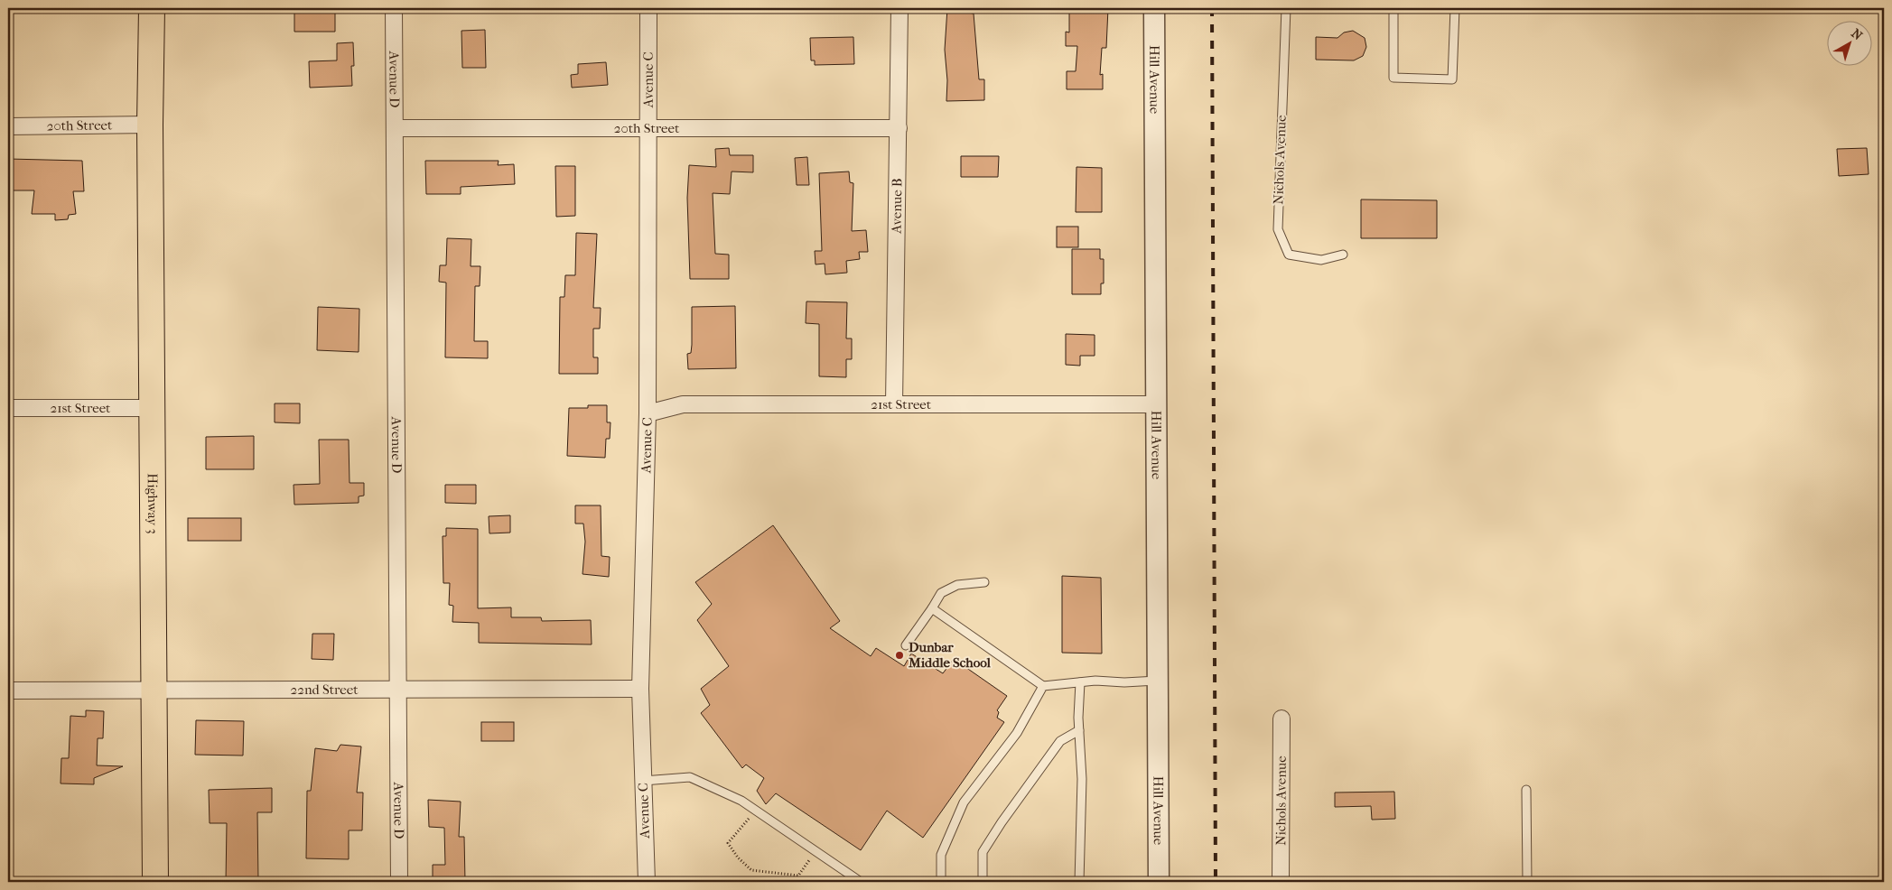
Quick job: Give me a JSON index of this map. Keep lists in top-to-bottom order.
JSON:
{
  "streets": {
    "main road": ["Highway 3"],
    "street": [
      "Avenue D",
      "Avenue C",
      "Hill Avenue",
      "20th Street",
      "Nichols Avenue",
      "Avenue B",
      "21st Street",
      "22nd Street"
    ]
  },
  "crossings": [
    ["Avenue D", "20th Street"],
    ["Avenue D", "22nd Street"],
    ["Avenue C", "20th Street"],
    ["Avenue C", "21st Street"],
    ["Avenue C", "22nd Street"],
    ["Hill Avenue", "21st Street"],
    ["20th Street", "Avenue B"],
    ["20th Street", "Highway 3"],
    ["Avenue B", "21st Street"],
    ["21st Street", "Highway 3"],
    ["Highway 3", "22nd Street"]
  ],
  "places": ["Dunbar Middle School"],
  "north": "top right"
}
